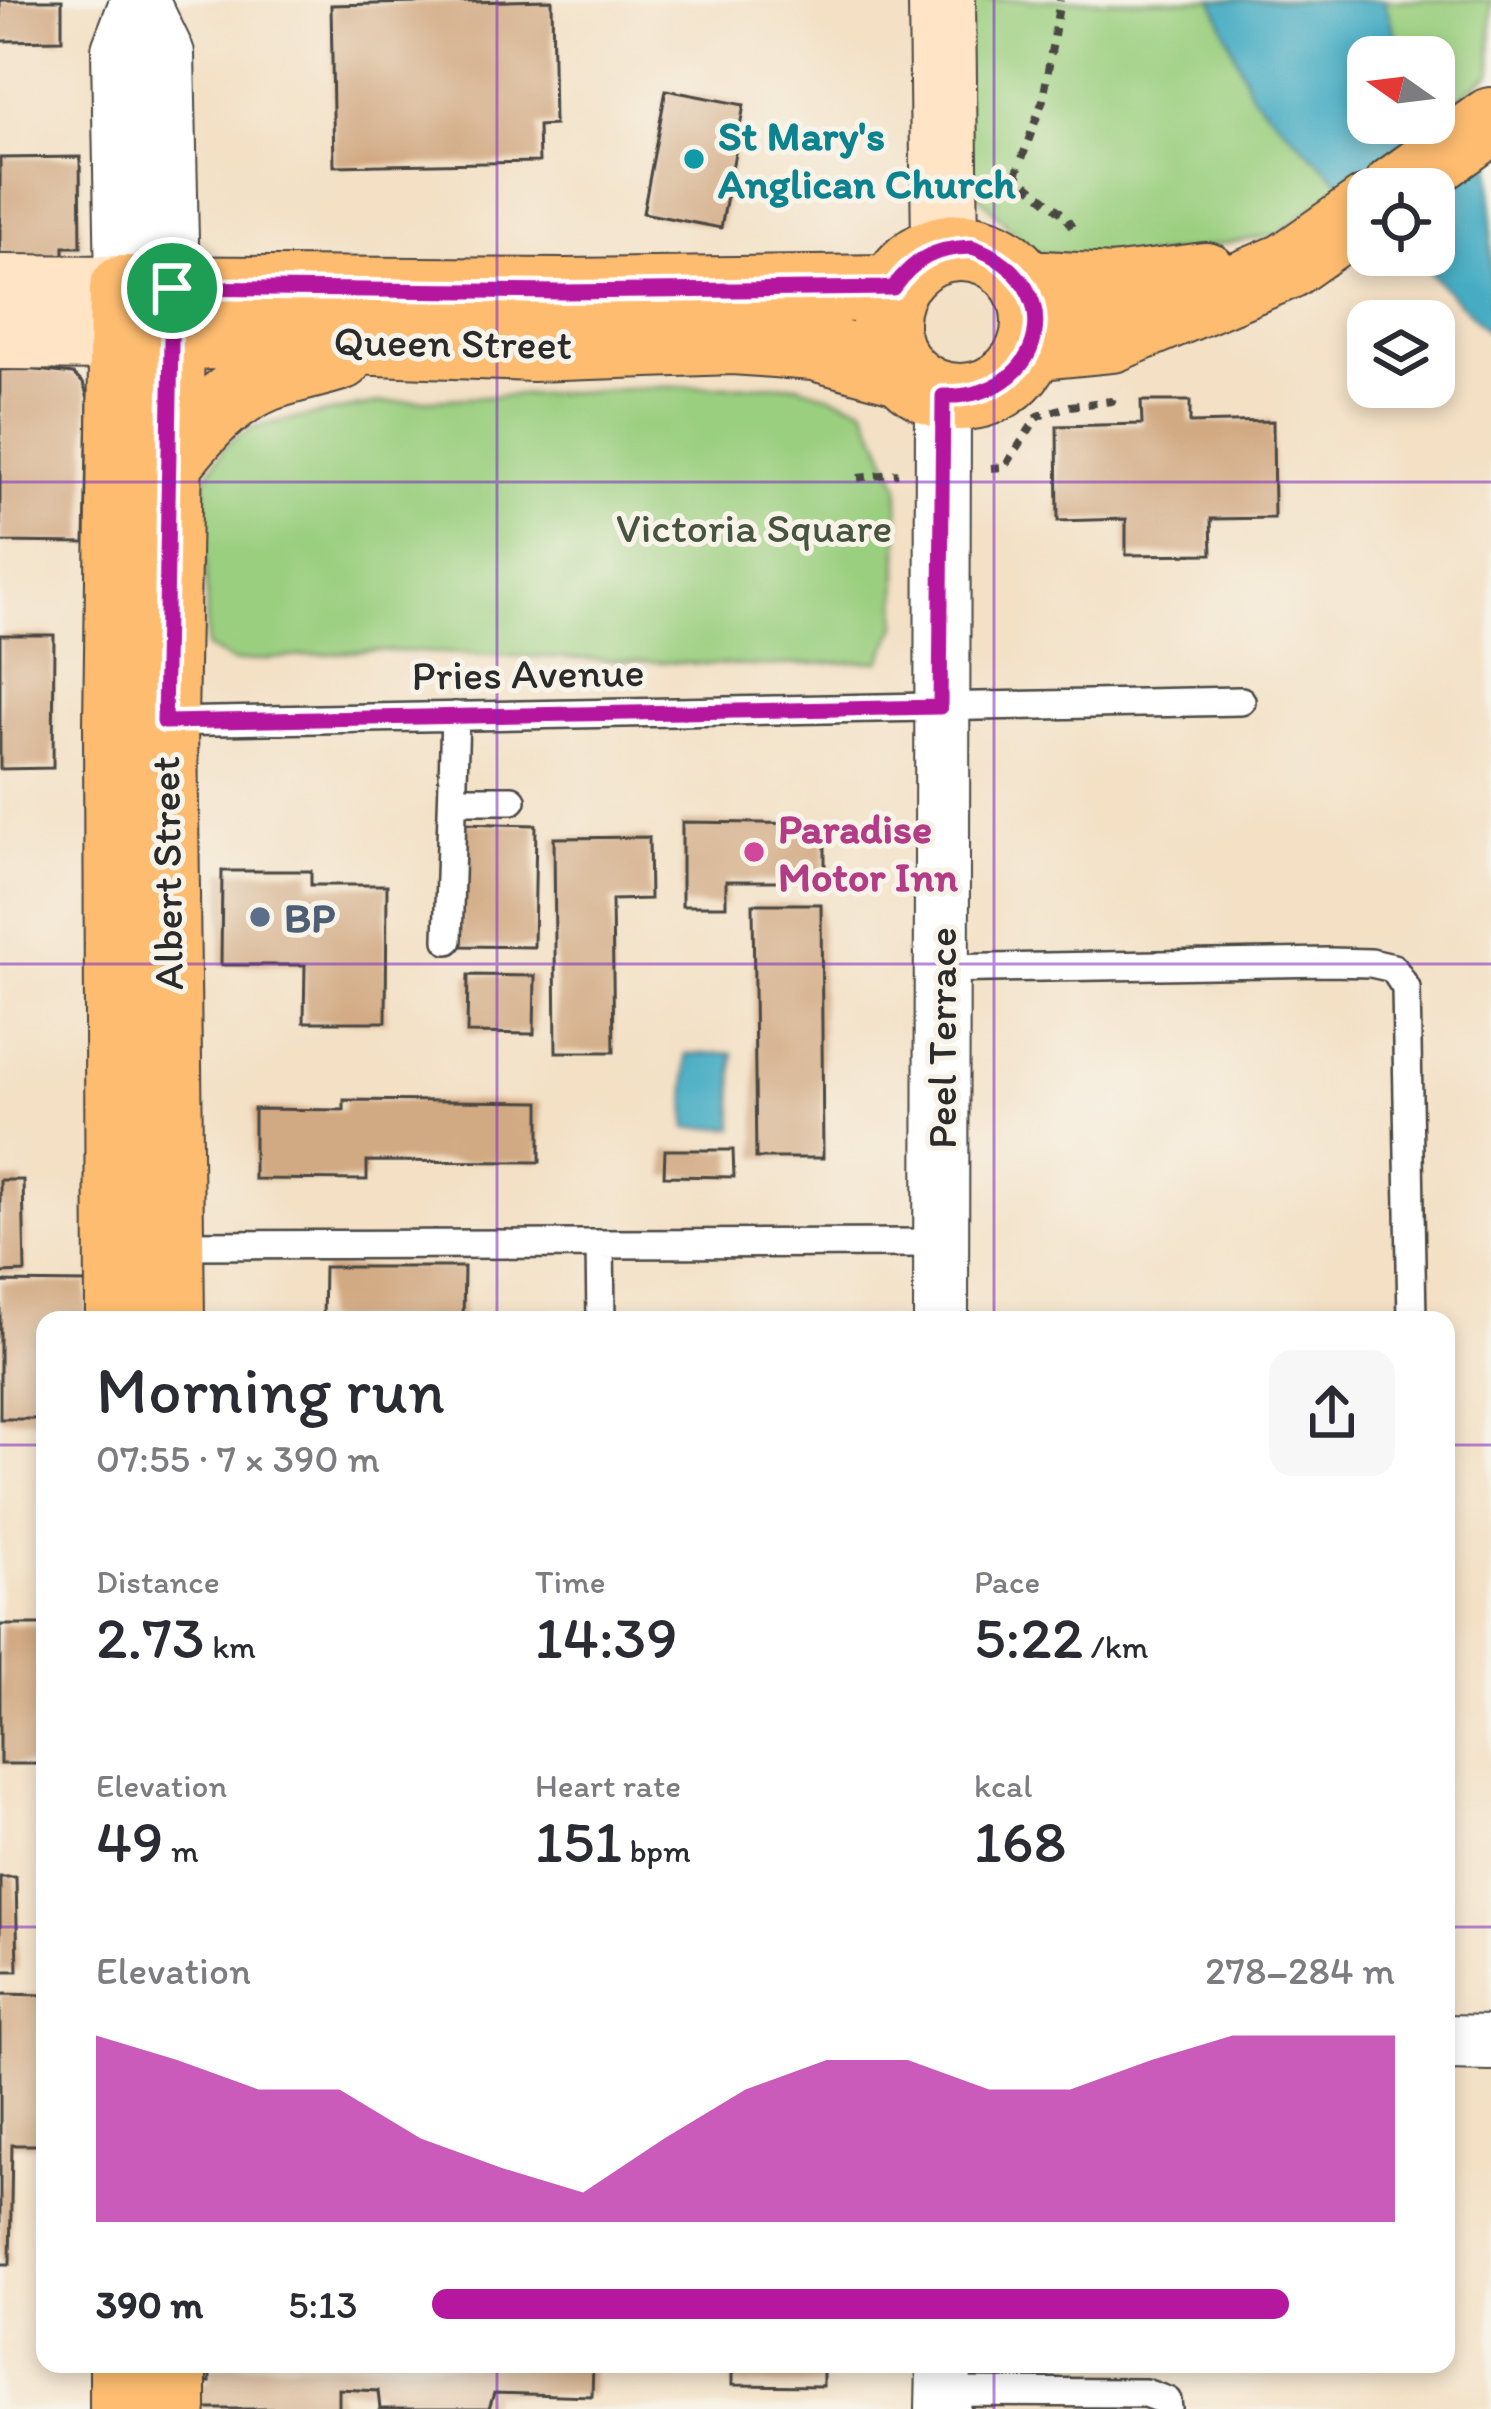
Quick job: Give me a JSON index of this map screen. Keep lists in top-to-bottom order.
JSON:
{
  "streets": {
    "main road": ["Queen Street", "Albert Street"],
    "street": ["Peel Terrace"],
    "lane": ["Pries Avenue"]
  },
  "crossings": [
    ["Queen Street", "Albert Street"],
    ["Queen Street", "Peel Terrace"],
    ["Pries Avenue", "Albert Street"],
    ["Pries Avenue", "Peel Terrace"]
  ],
  "parks": ["Victoria Square"],
  "places": ["St Mary's Anglican Church", "Paradise Motor Inn", "BP"],
  "north": "left",
  "page": {
    "heading": ["Morning run", "07:55 · 7 × 390 m"],
    "stats": [
      ["Distance", "2.73 km"],
      ["Time", "14:39"],
      ["Pace", "5:22 /km"],
      ["Elevation", "49 m"],
      ["Heart rate", "151 bpm"],
      ["kcal", "168"]
    ],
    "chart": ["Elevation", "278–284 m"],
    "list": [
      {
        "name": "390 m",
        "note": "5:13"
      }
    ]
  }
}
